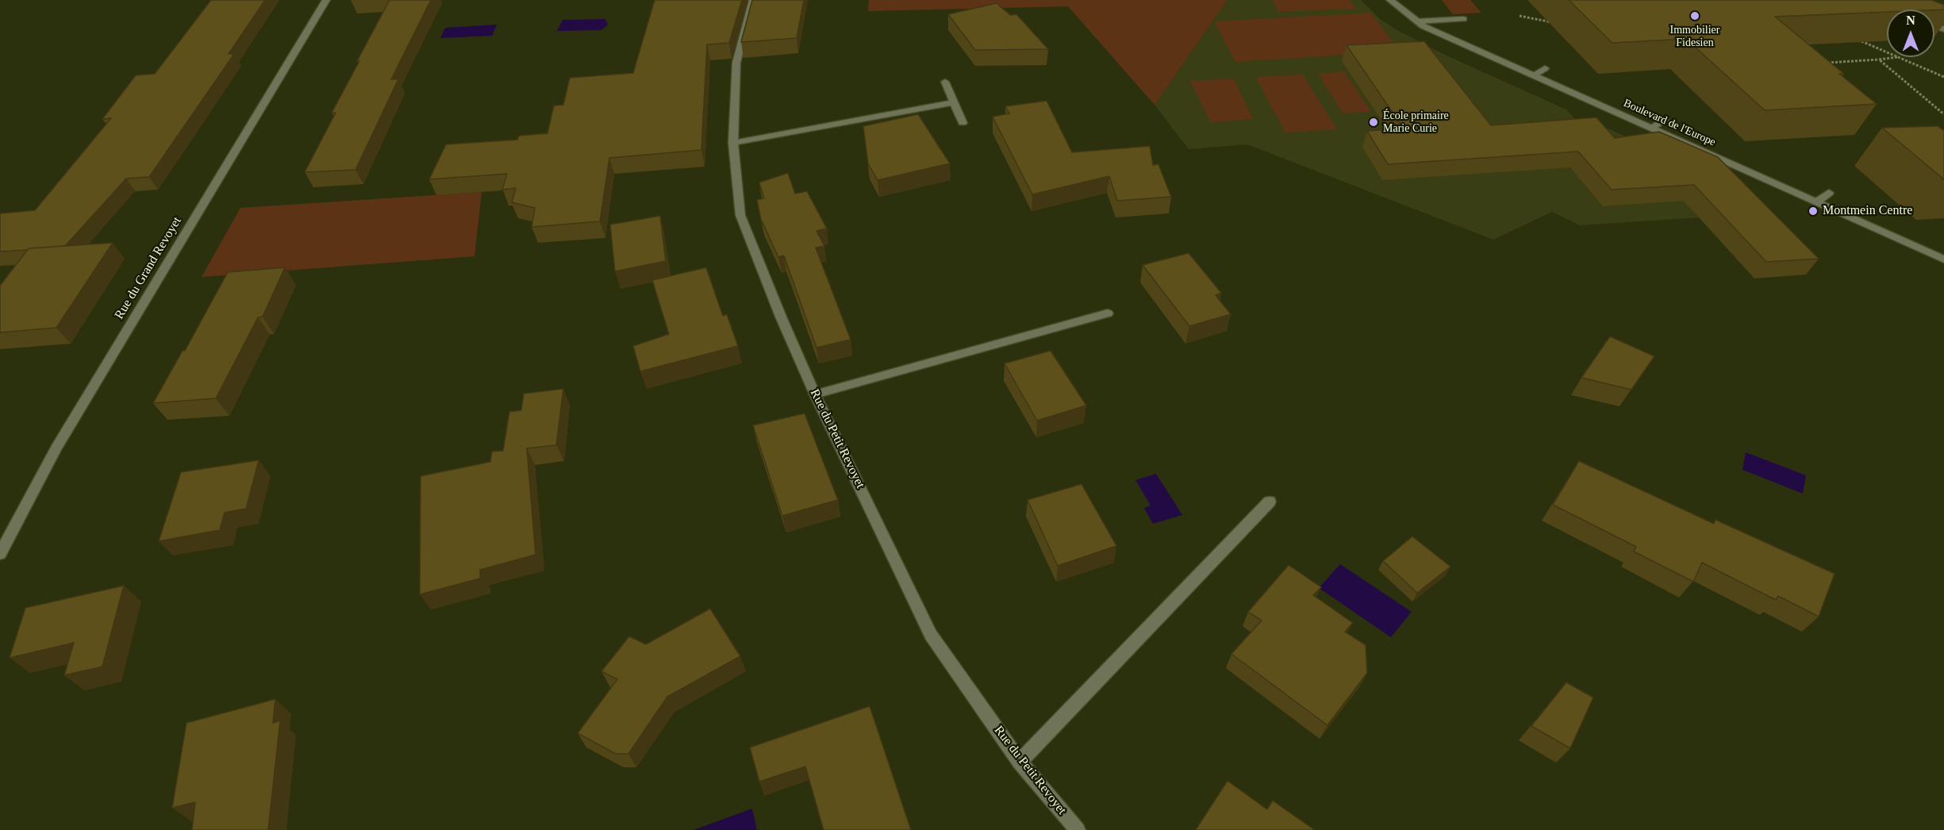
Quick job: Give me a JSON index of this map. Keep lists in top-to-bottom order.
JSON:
{
  "streets": {
    "street": ["Boulevard de l'Europe", "Rue du Grand Revoyet", "Rue du Petit Revoyet"]
  },
  "places": ["Immobilier Fidesien", "École primaire Marie Curie", "Montmein Centre"],
  "north": "top"
}
